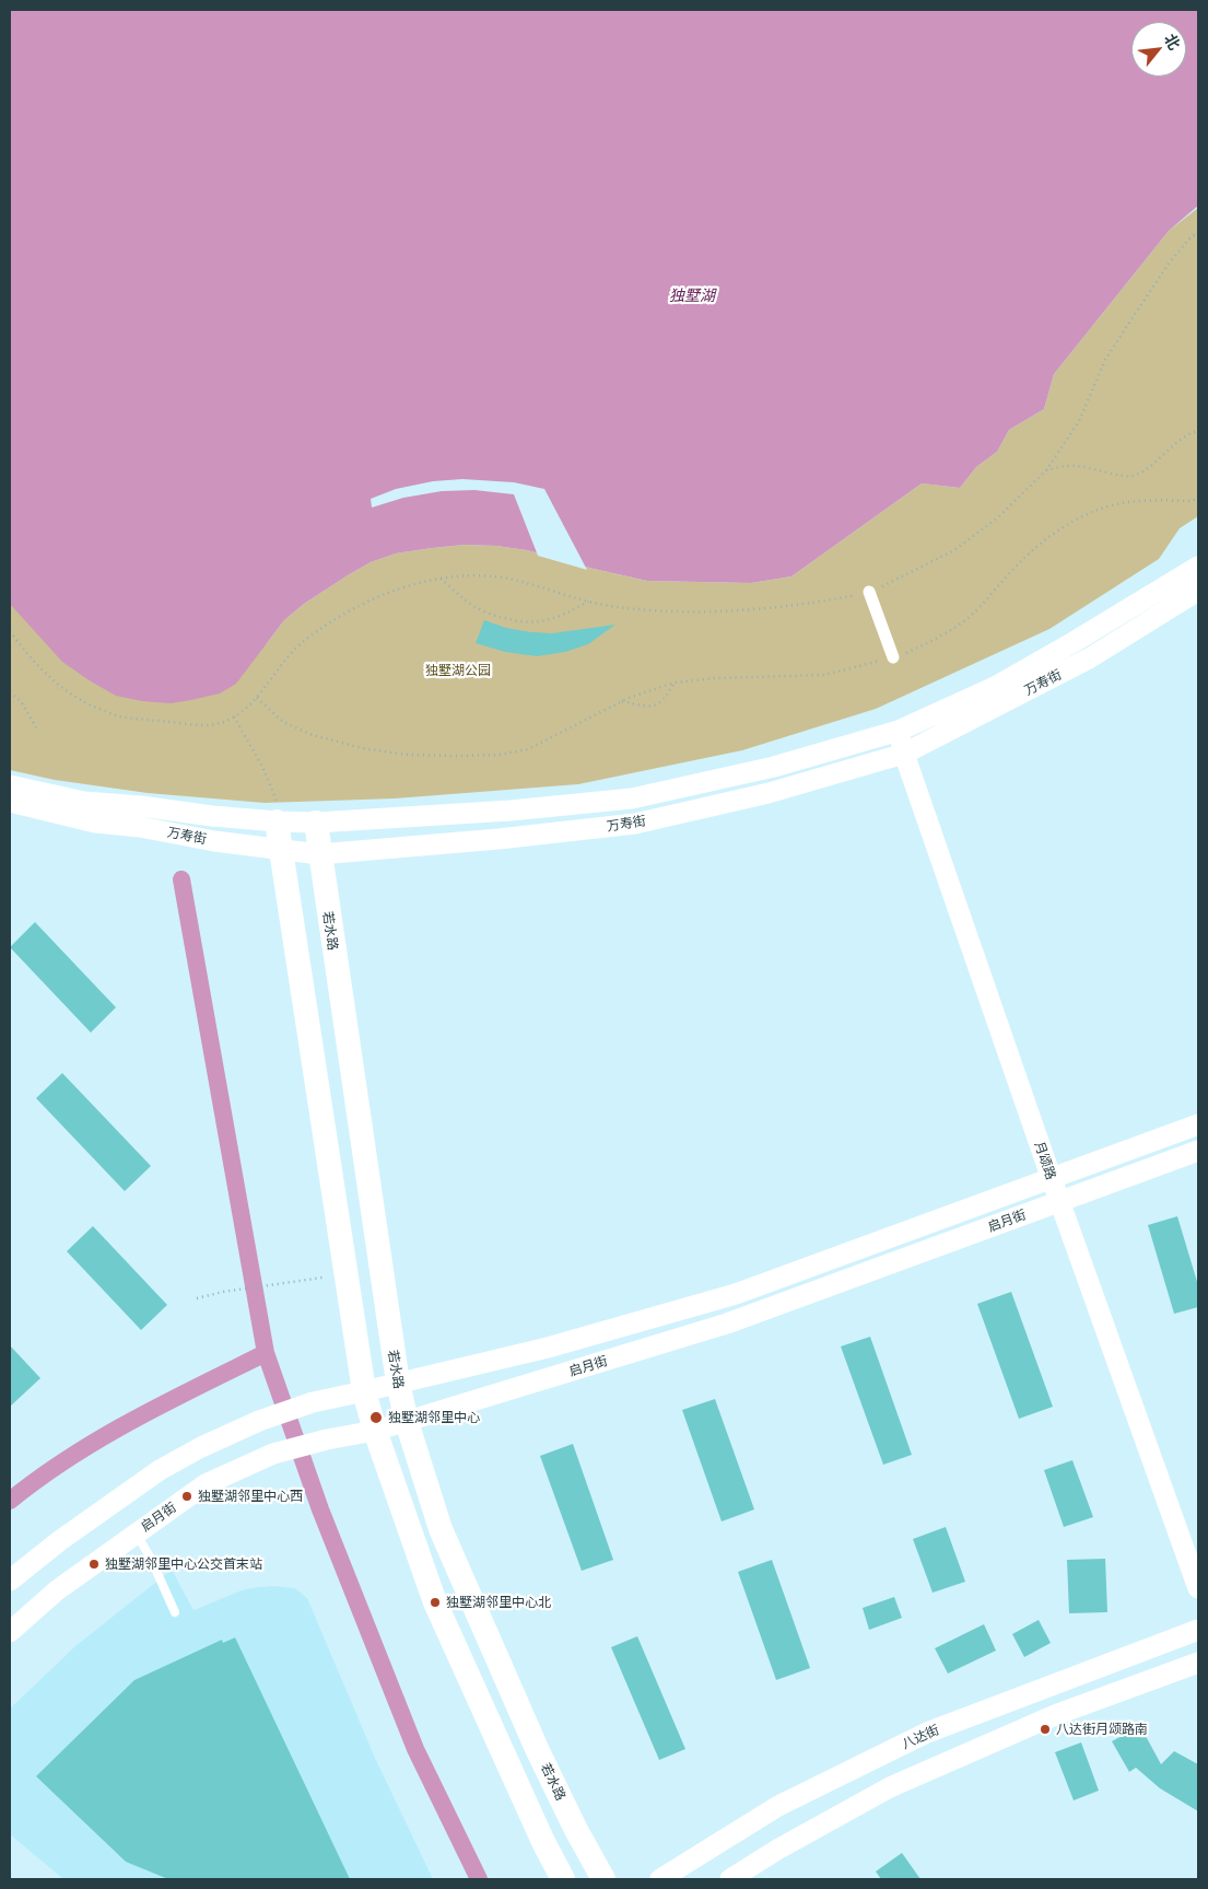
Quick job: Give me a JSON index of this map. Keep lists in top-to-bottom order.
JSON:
{
  "streets": {
    "main road": ["若水路"],
    "street": [
      "万寿街",
      "月颂路",
      "启月街",
      "八达街"
    ]
  },
  "crossings": [
    ["万寿街", "若水路"],
    ["万寿街", "月颂路"],
    ["若水路", "启月街"],
    ["月颂路", "启月街"]
  ],
  "water": ["独墅湖"],
  "parks": ["独墅湖公园"],
  "places": [
    "独墅湖邻里中心",
    "独墅湖邻里中心西",
    "独墅湖邻里中心公交首末站",
    "独墅湖邻里中心北",
    "八达街月颂路南"
  ],
  "north": "top right"
}
